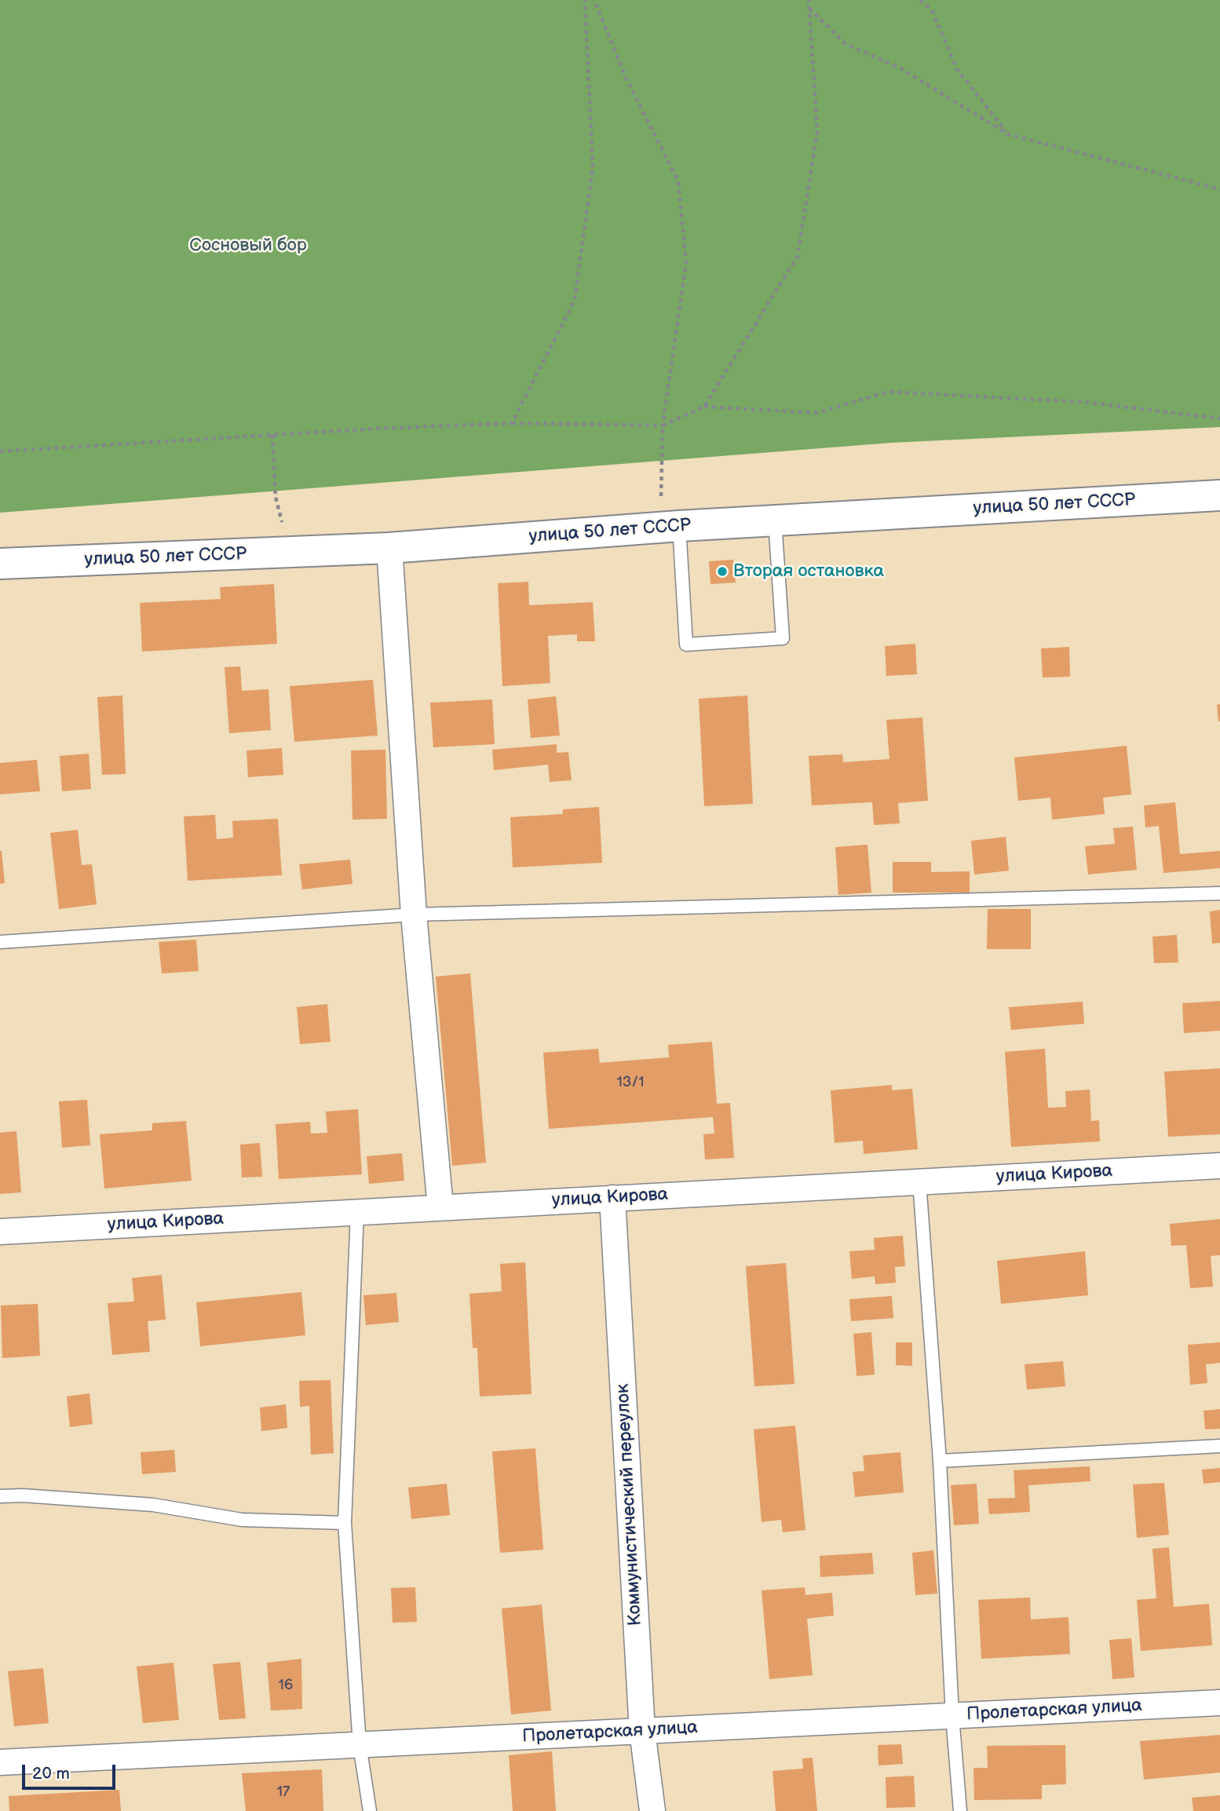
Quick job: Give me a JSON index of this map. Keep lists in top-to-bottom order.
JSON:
{
  "streets": {
    "street": [
      "улица 50 лет СССР",
      "улица Кирова",
      "Коммунистический переулок",
      "Пролетарская улица"
    ]
  },
  "crossings": [
    ["улица Кирова", "Коммунистический переулок"],
    ["Коммунистический переулок", "Пролетарская улица"]
  ],
  "parks": ["Сосновый бор"],
  "places": ["Вторая остановка"],
  "house_numbers": ["13/1", "16", "17"],
  "scale_bar": "20 m"
}
